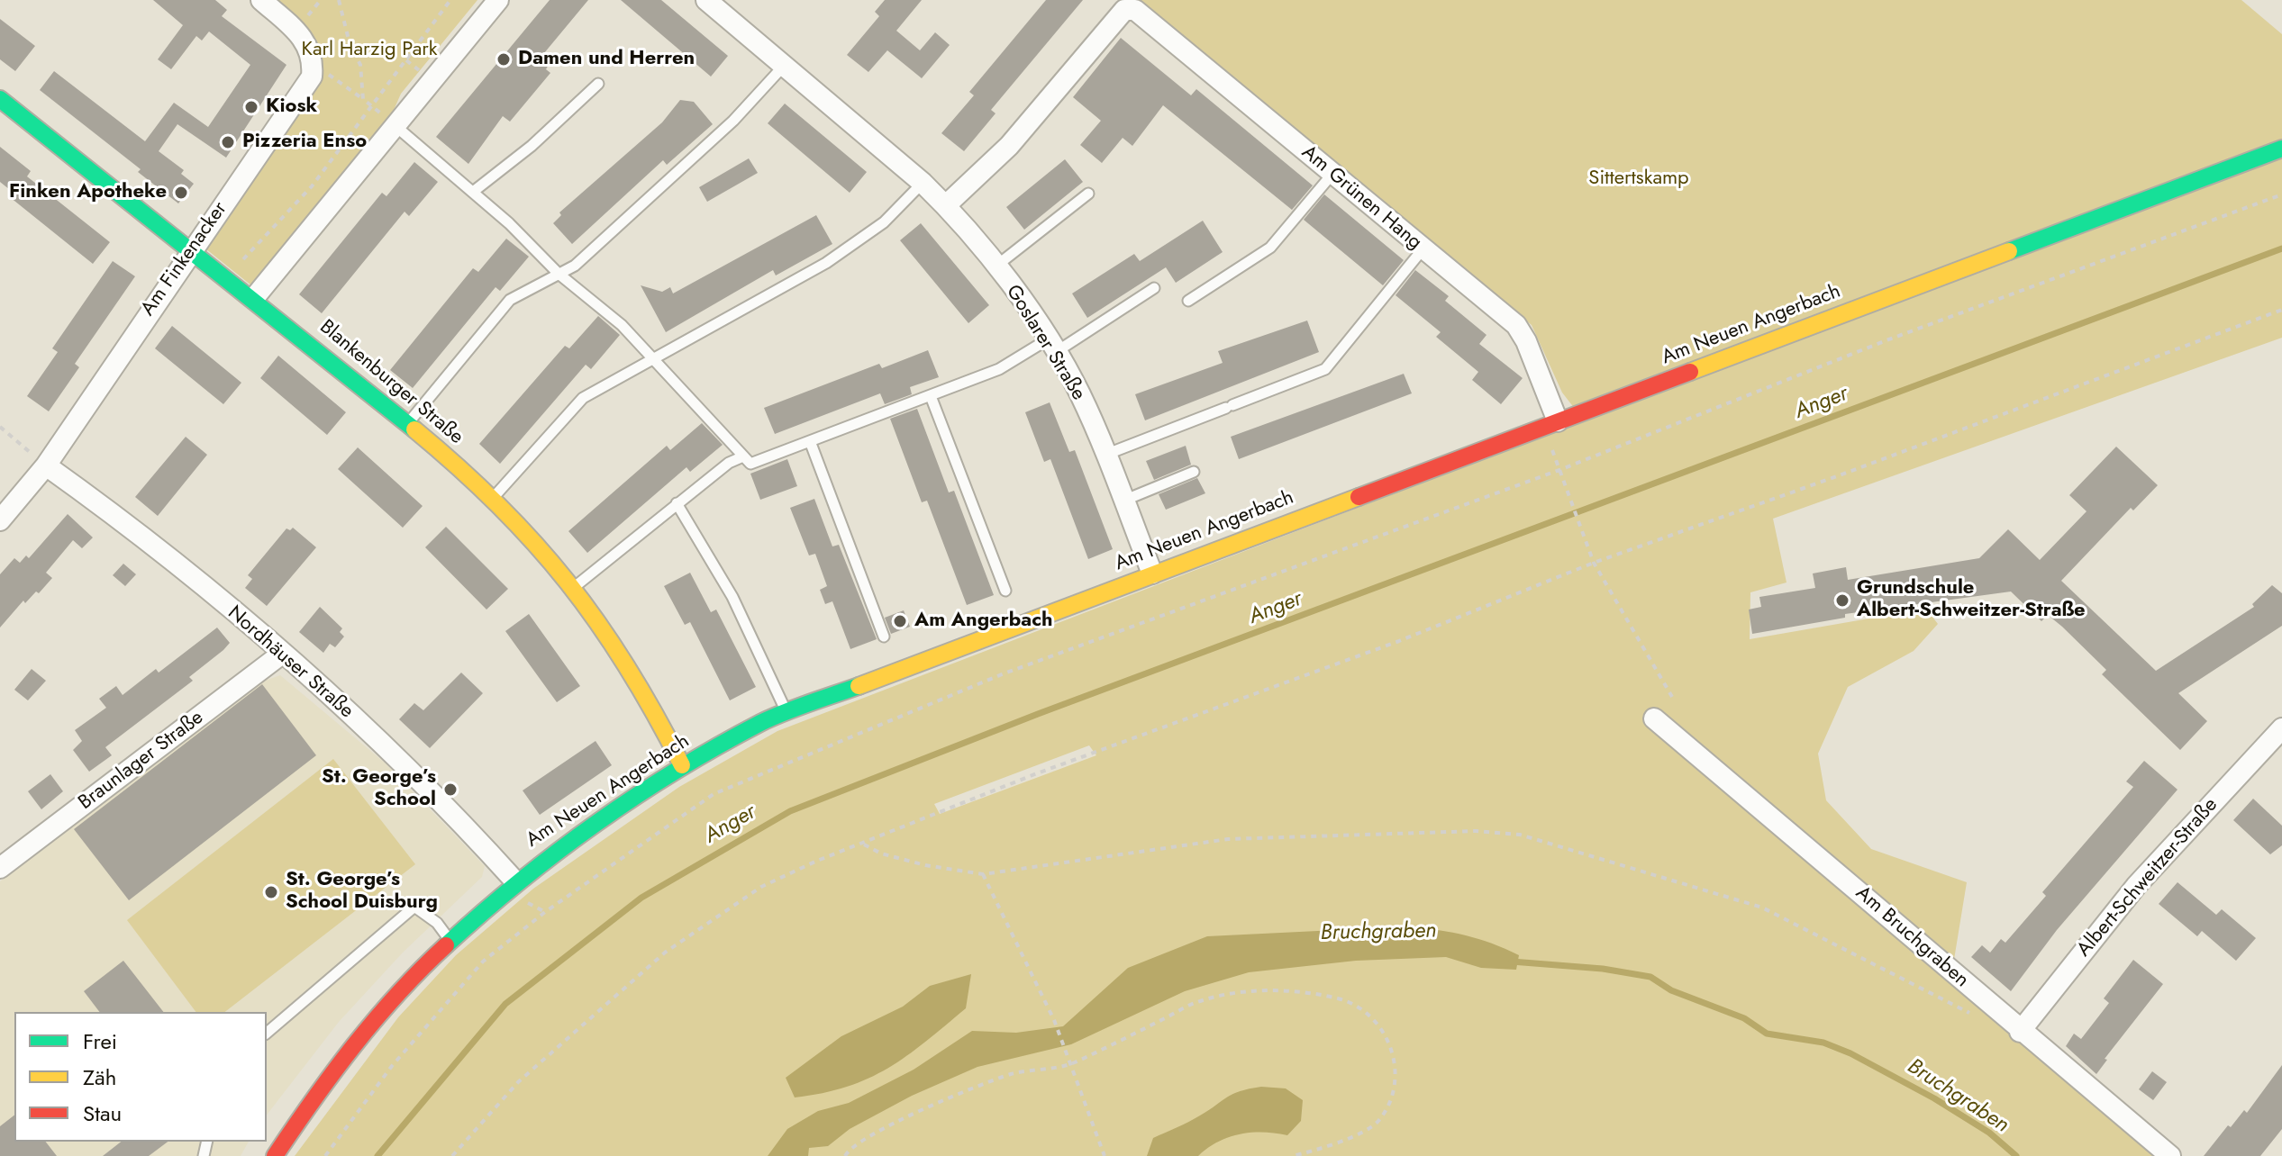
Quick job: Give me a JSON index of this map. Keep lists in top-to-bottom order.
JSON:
{
  "streets": {
    "street": [
      "Am Grünen Hang",
      "Am Finkenacker",
      "Am Neuen Angerbach",
      "Goslarer Straße",
      "Blankenburger Straße",
      "Nordhäuser Straße",
      "Braunlager Straße",
      "Albert-Schweitzer-Straße",
      "Am Bruchgraben"
    ]
  },
  "crossings": [
    ["Am Grünen Hang", "Am Neuen Angerbach"],
    ["Am Grünen Hang", "Goslarer Straße"],
    ["Am Finkenacker", "Blankenburger Straße"],
    ["Am Finkenacker", "Nordhäuser Straße"],
    ["Am Neuen Angerbach", "Goslarer Straße"],
    ["Am Neuen Angerbach", "Blankenburger Straße"],
    ["Am Neuen Angerbach", "Nordhäuser Straße"],
    ["Nordhäuser Straße", "Braunlager Straße"],
    ["Albert-Schweitzer-Straße", "Am Bruchgraben"]
  ],
  "water": ["Anger", "Bruchgraben"],
  "parks": ["Karl Harzig Park", "Sittertskamp"],
  "places": [
    "Damen und Herren",
    "Kiosk",
    "Pizzeria Enso",
    "Finken Apotheke",
    "Grundschule Albert-Schweitzer-Straße",
    "Am Angerbach",
    "St. George’s School",
    "St. George’s School Duisburg"
  ],
  "legend": ["Frei", "Zäh", "Stau"]
}
